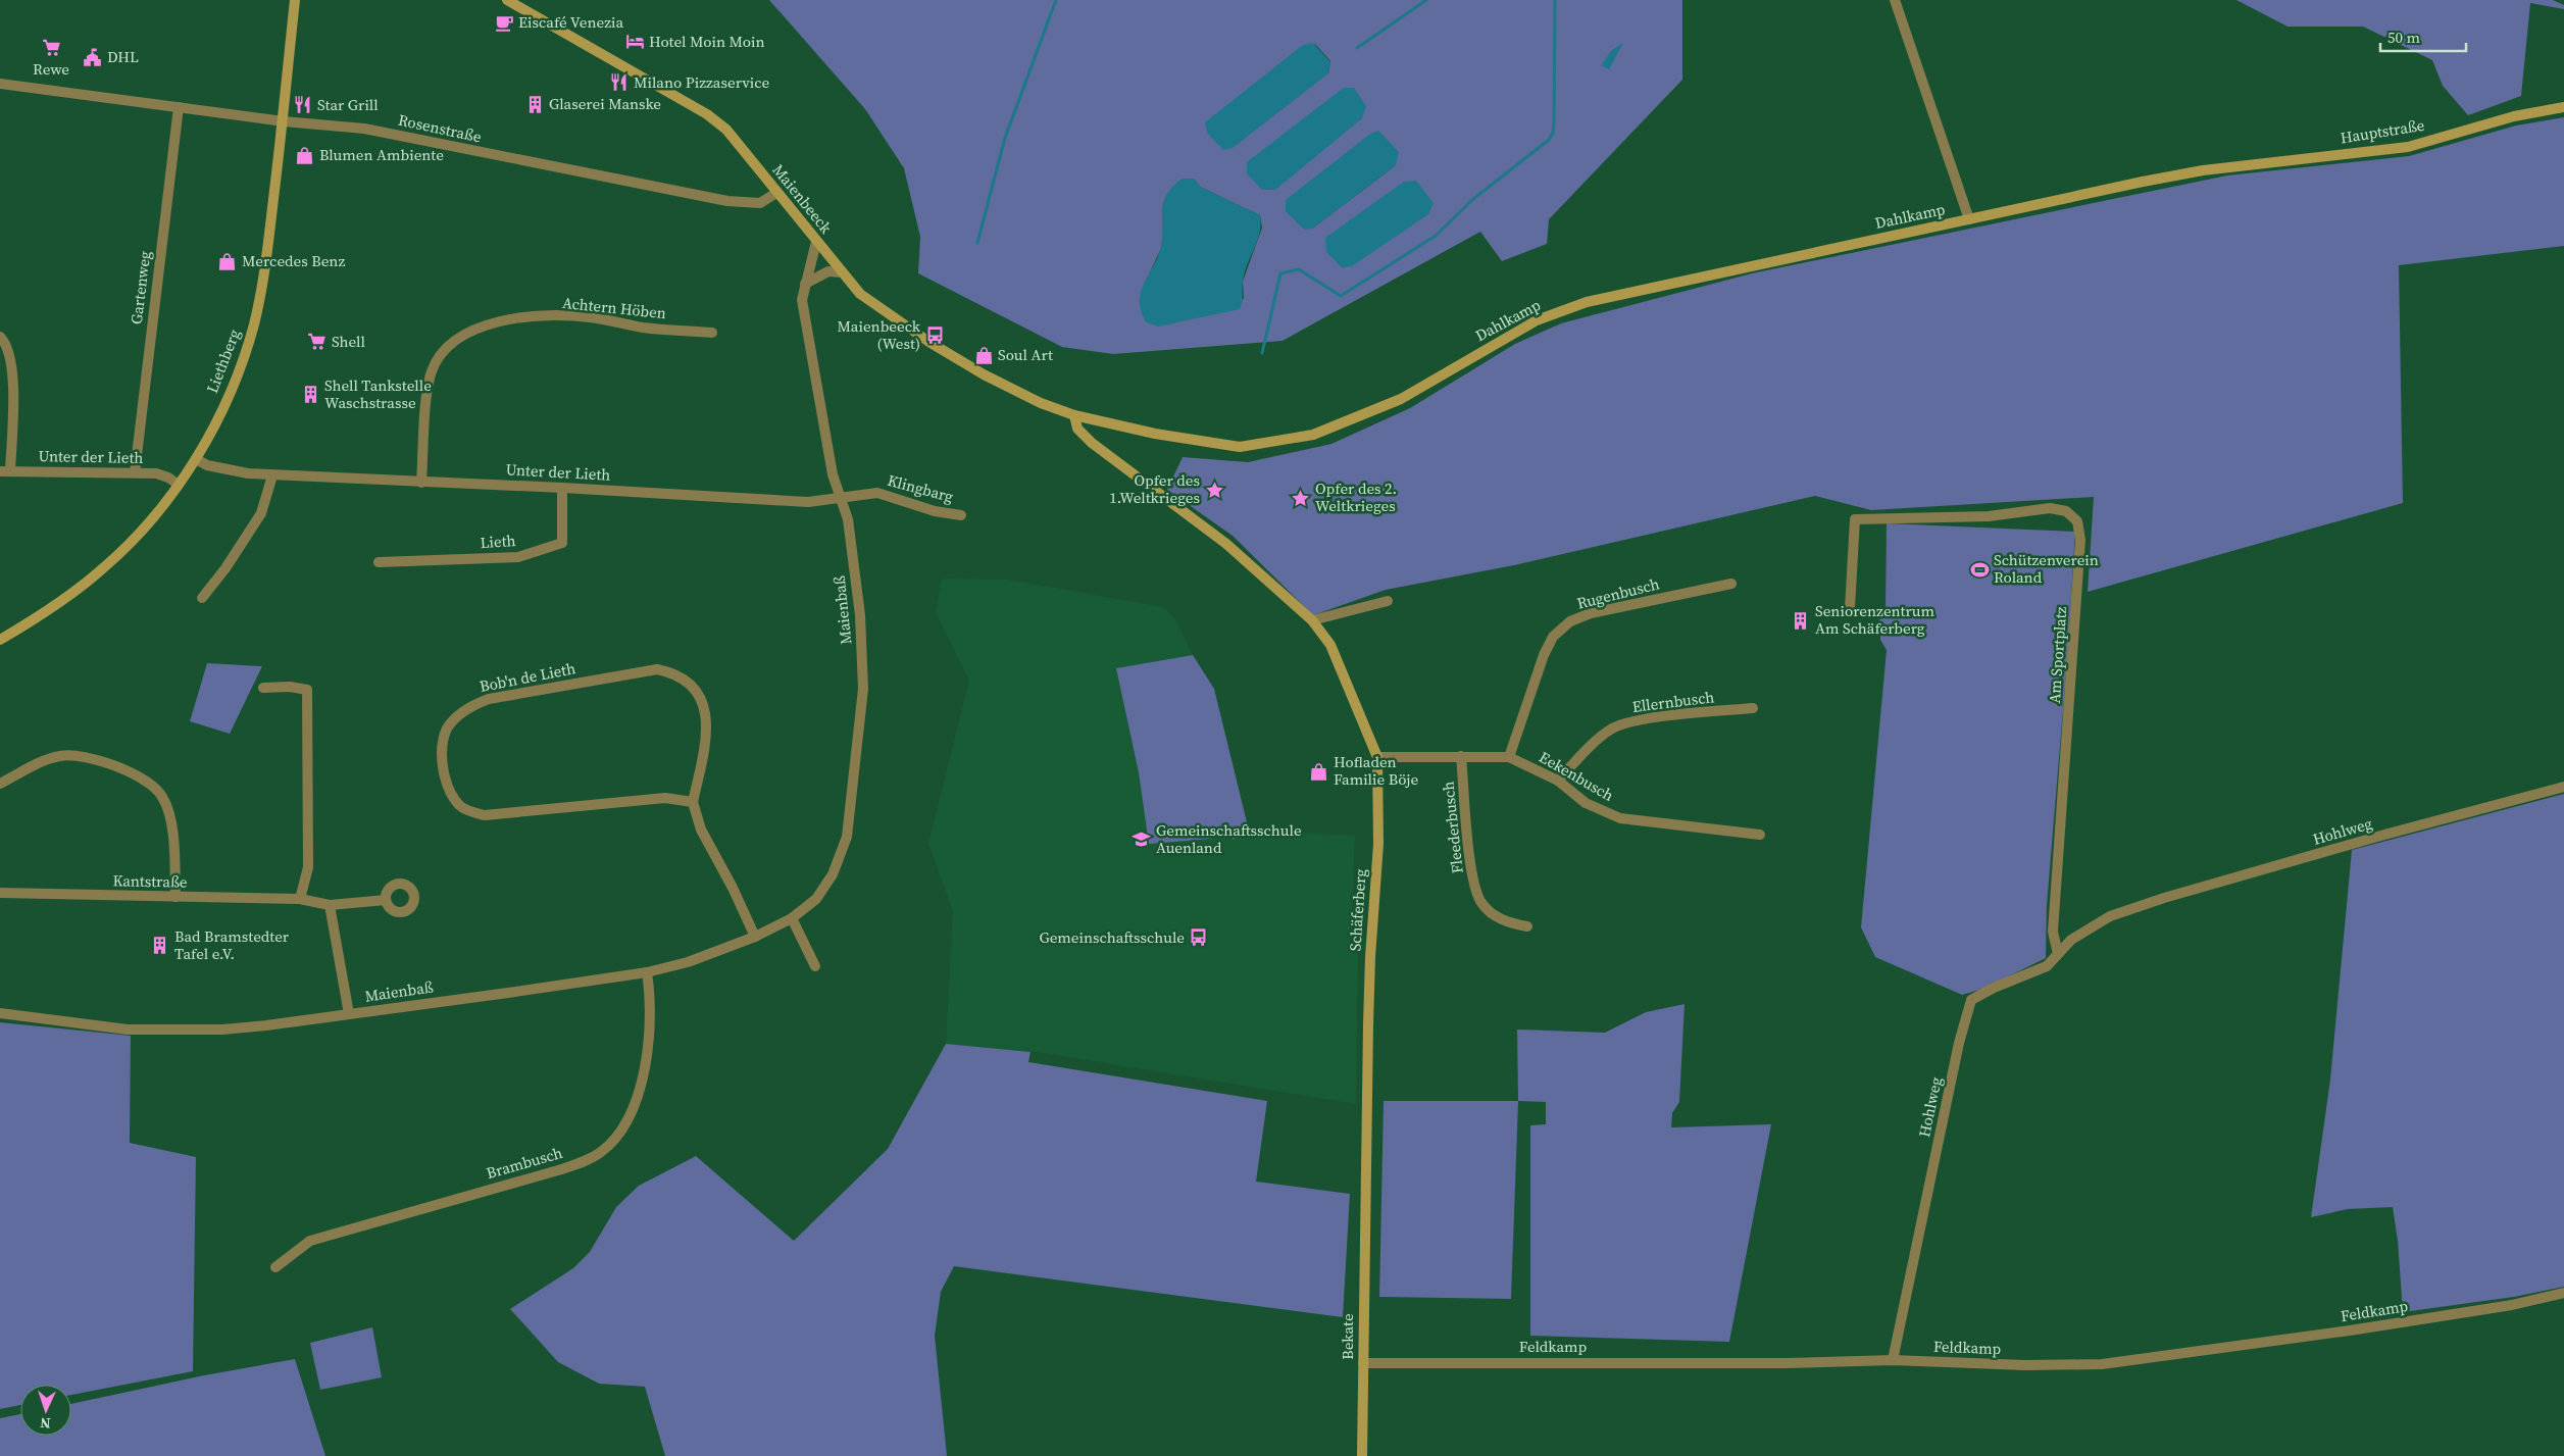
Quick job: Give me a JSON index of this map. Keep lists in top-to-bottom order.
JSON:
{
  "streets": {
    "street": [
      "Rosenstraße",
      "Hauptstraße",
      "Maienbeeck",
      "Dahlkamp",
      "Gartenweg",
      "Achtern Höben",
      "Liethberg",
      "Unter der Lieth",
      "Klingbarg",
      "Lieth",
      "Rugenbusch",
      "Maienbaß",
      "Am Sportplatz",
      "Bob'n de Lieth",
      "Ellernbusch",
      "Eekenbusch",
      "Fleederbusch",
      "Hohlweg",
      "Kantstraße",
      "Schäferberg",
      "Brambusch",
      "Feldkamp",
      "Bekate"
    ]
  },
  "crossings": [
    ["Rosenstraße", "Maienbeeck"],
    ["Rosenstraße", "Gartenweg"],
    ["Rosenstraße", "Liethberg"],
    ["Hauptstraße", "Dahlkamp"],
    ["Maienbeeck", "Dahlkamp"],
    ["Maienbeeck", "Maienbaß"],
    ["Maienbeeck", "Schäferberg"],
    ["Dahlkamp", "Schäferberg"],
    ["Gartenweg", "Unter der Lieth"],
    ["Achtern Höben", "Unter der Lieth"],
    ["Liethberg", "Unter der Lieth"],
    ["Unter der Lieth", "Klingbarg"],
    ["Unter der Lieth", "Lieth"],
    ["Unter der Lieth", "Maienbaß"],
    ["Klingbarg", "Maienbaß"],
    ["Rugenbusch", "Eekenbusch"],
    ["Maienbaß", "Bob'n de Lieth"],
    ["Maienbaß", "Brambusch"],
    ["Am Sportplatz", "Hohlweg"],
    ["Ellernbusch", "Eekenbusch"],
    ["Eekenbusch", "Fleederbusch"],
    ["Eekenbusch", "Schäferberg"],
    ["Hohlweg", "Feldkamp"],
    ["Schäferberg", "Bekate"],
    ["Feldkamp", "Bekate"]
  ],
  "places": {
    "cafe": ["Eiscafé Venezia"],
    "hotel": ["Hotel Moin Moin"],
    "supermarket": ["Rewe", "Shell"],
    "public building": ["DHL"],
    "restaurant": ["Milano Pizzaservice", "Star Grill"],
    "building": [
      "Glaserei Manske",
      "Shell Tankstelle Waschstrasse",
      "Seniorenzentrum Am Schäferberg",
      "Bad Bramstedter Tafel e.V."
    ],
    "shop": [
      "Blumen Ambiente",
      "Mercedes Benz",
      "Soul Art",
      "Hofladen Familie Böje"
    ],
    "bus stop": ["Maienbeeck (West)", "Gemeinschaftsschule"],
    "place": ["Opfer des 1.Weltkrieges", "Opfer des 2. Weltkrieges"],
    "sports": ["Schützenverein Roland"],
    "school or university": ["Gemeinschaftsschule Auenland"]
  },
  "scale_bar": "50 m",
  "north": "bottom"
}
